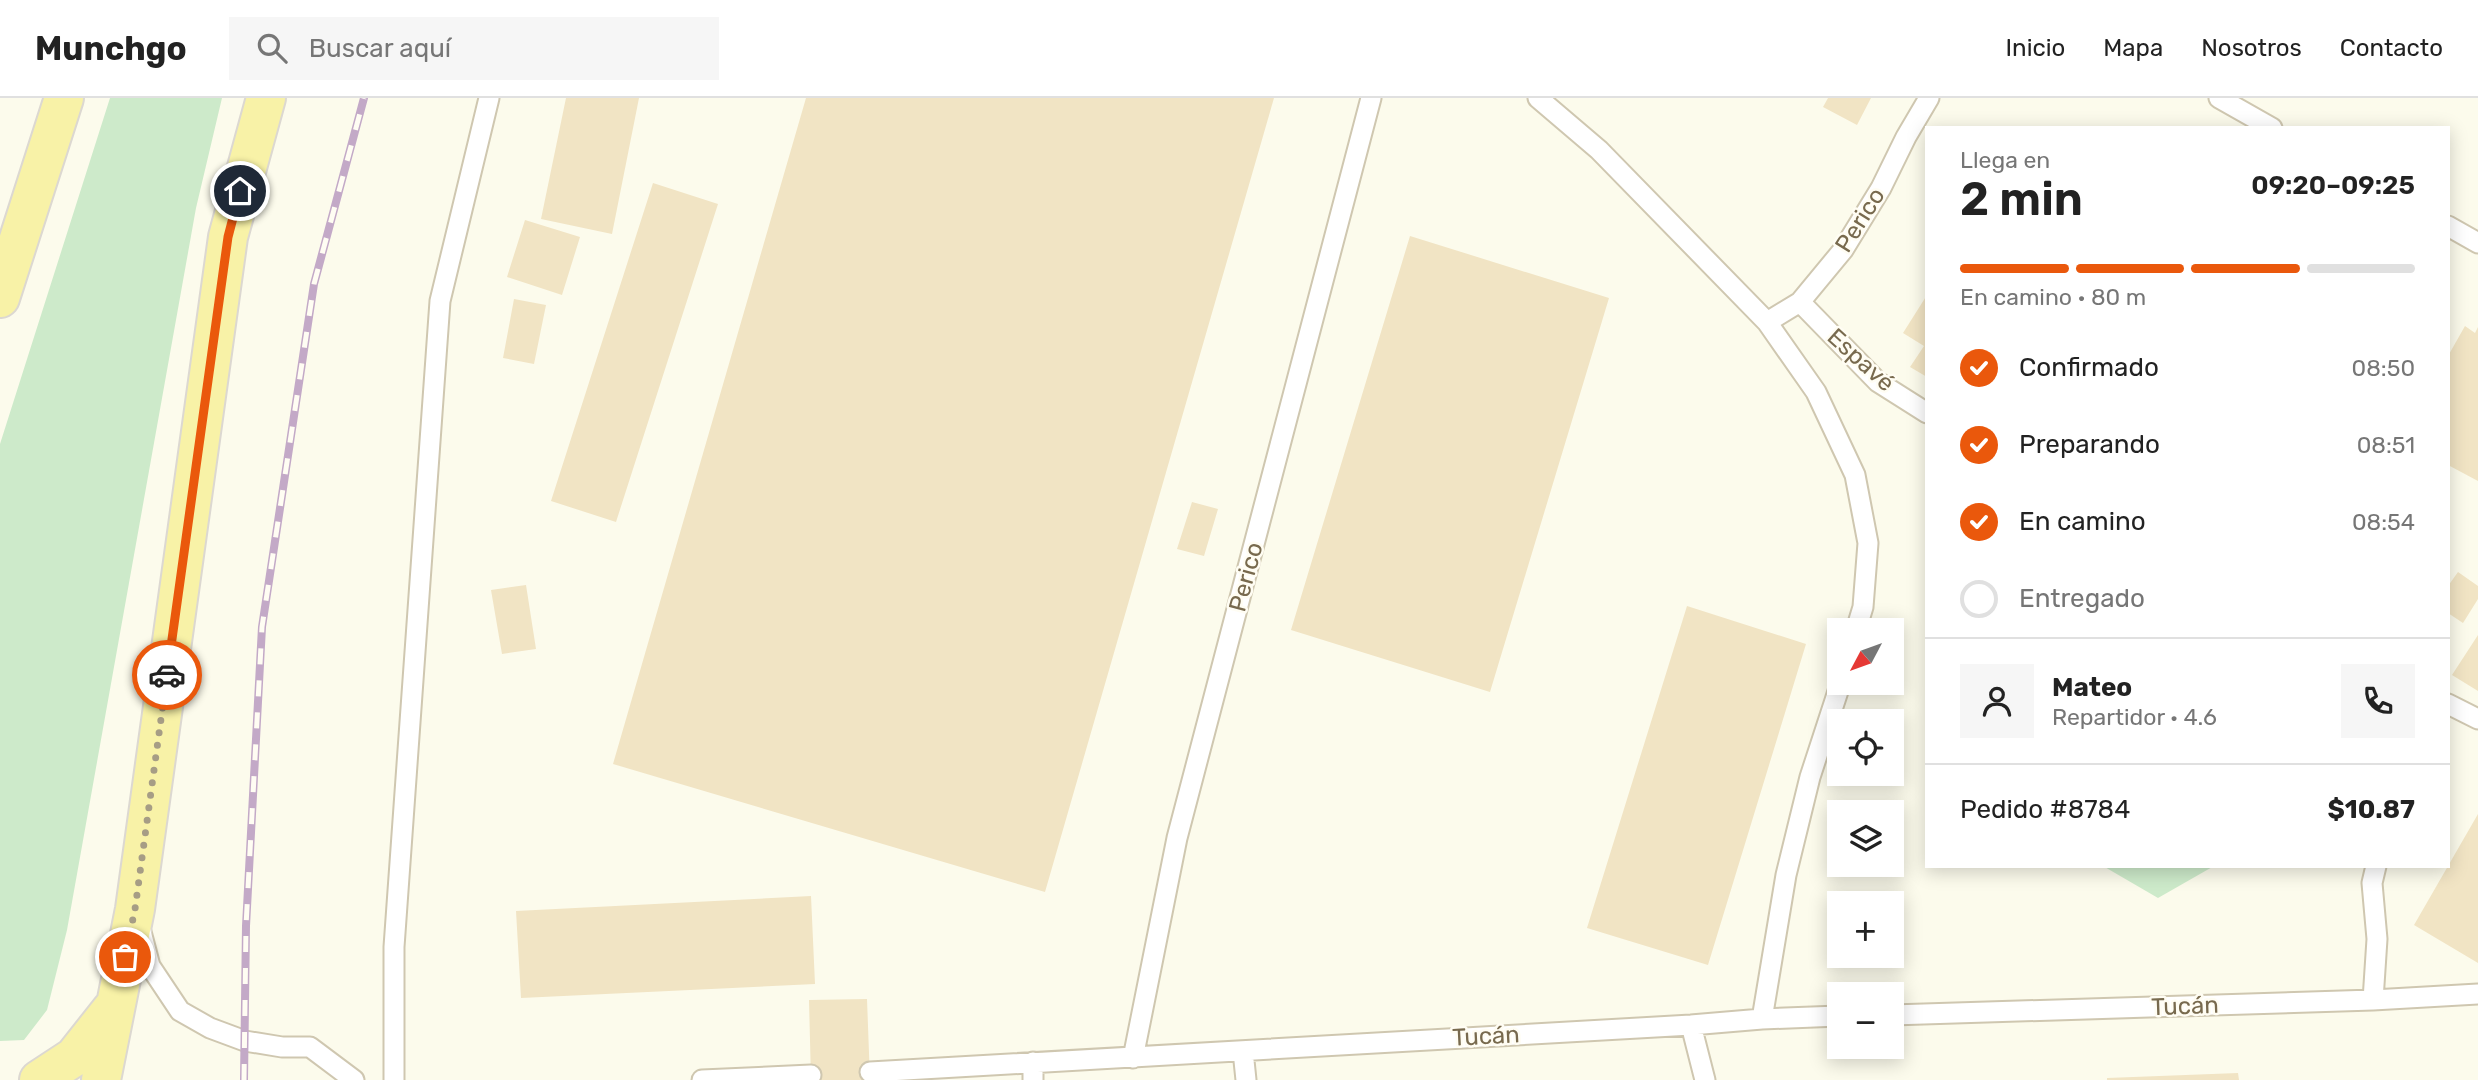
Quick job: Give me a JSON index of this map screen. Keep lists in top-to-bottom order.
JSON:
{
  "streets": {
    "lane": ["Perico", "Espavé", "Tucán"]
  },
  "crossings": [
    ["Perico", "Espavé"],
    ["Perico", "Tucán"]
  ],
  "north": "bottom left",
  "page": {
    "header": "Munchgo",
    "search": "Buscar aquí",
    "nav": [
      "Inicio",
      "Mapa",
      "Nosotros",
      "Contacto"
    ],
    "heading": ["2 min", "Llega en", "09:20–09:25"],
    "panel": [
      "Mateo",
      "Repartidor · 4.6",
      "Pedido #8784",
      "$10.87"
    ],
    "bar": "En camino · 80 m",
    "list": [
      ["Confirmado", "08:50"],
      ["Preparando", "08:51"],
      ["En camino", "08:54"],
      "Entregado"
    ],
    "map_buttons": ["+", "−"]
  }
}
